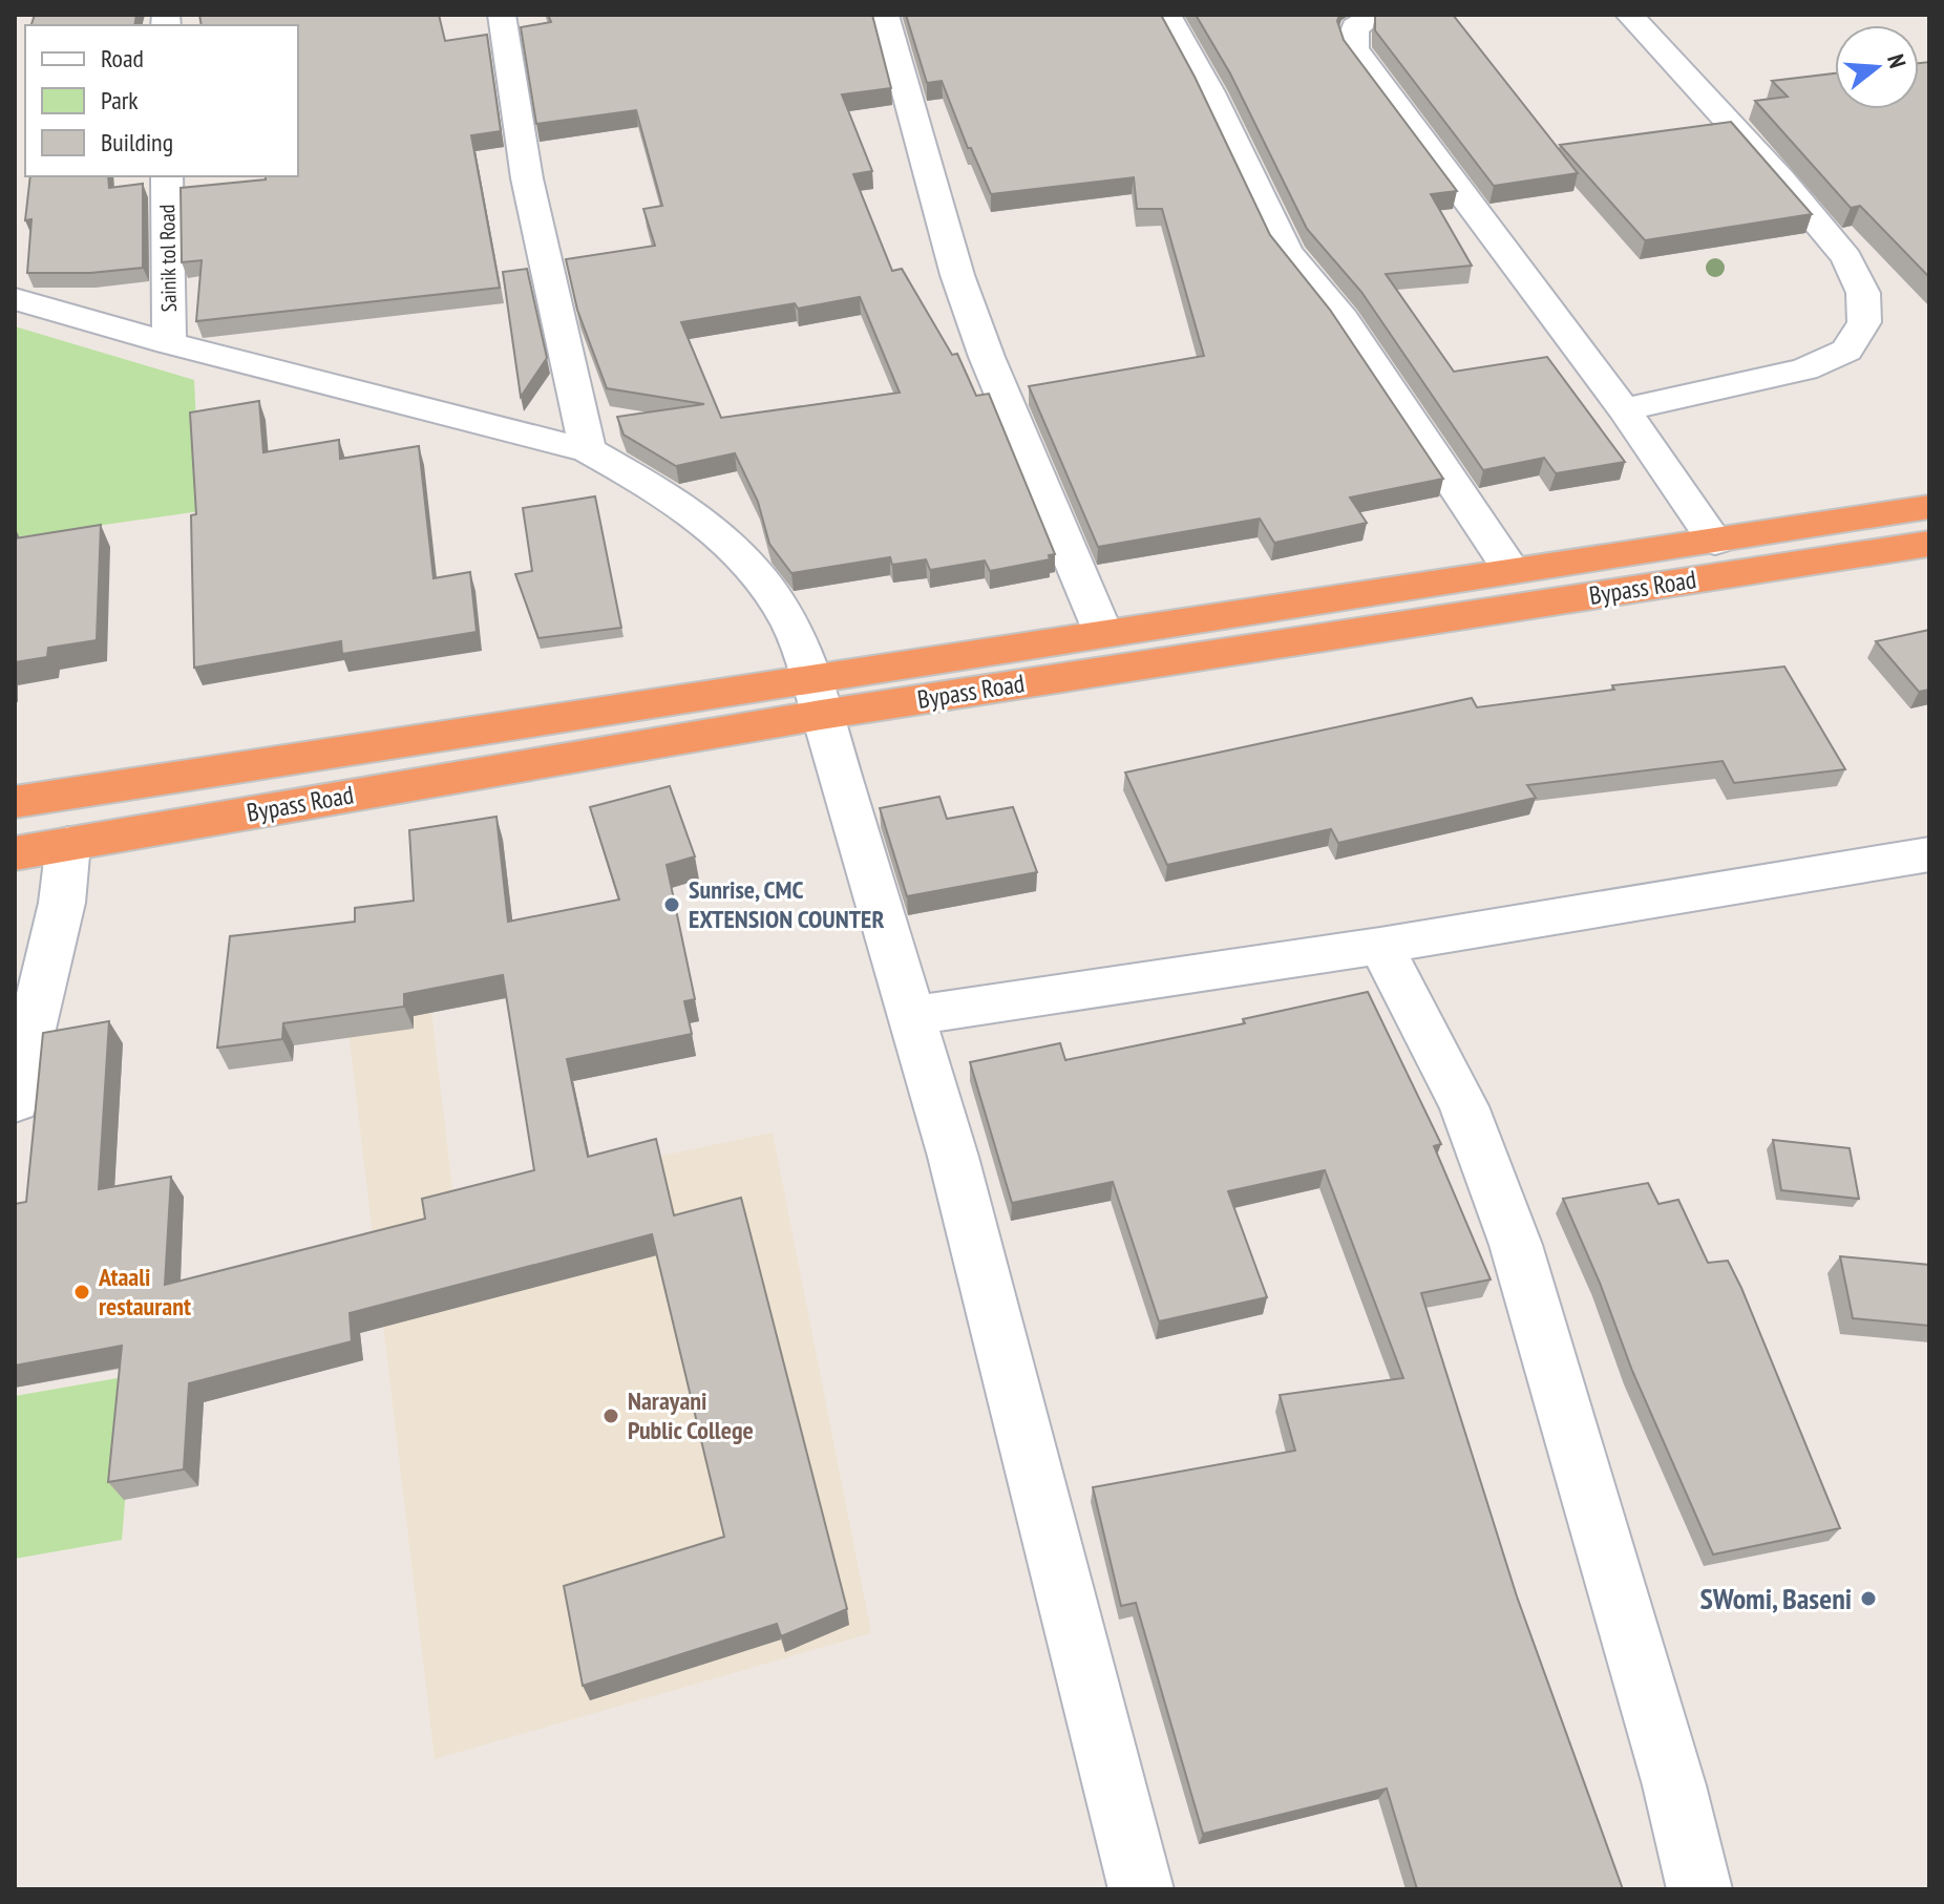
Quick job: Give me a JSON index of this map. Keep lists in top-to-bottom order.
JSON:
{
  "streets": {
    "highway": ["Bypass Road"],
    "street": ["Sainik tol Road"]
  },
  "places": [
    "Sunrise, CMC EXTENSION COUNTER",
    "Ataali restaurant",
    "Narayani Public College",
    "SWomi, Baseni"
  ],
  "legend": ["Road", "Park", "Building"],
  "north": "right"
}
